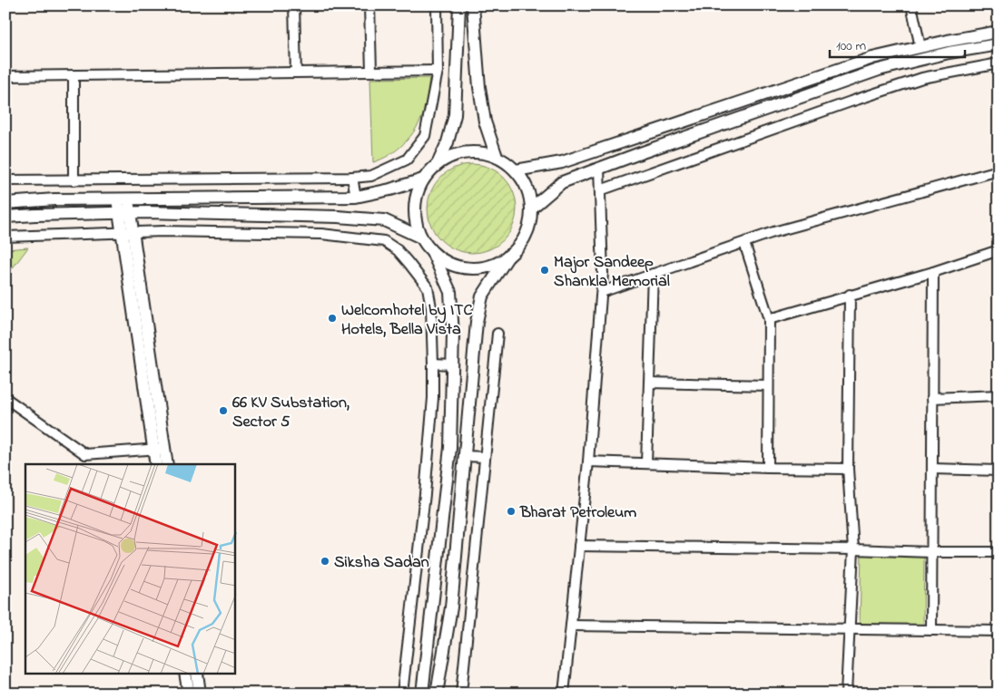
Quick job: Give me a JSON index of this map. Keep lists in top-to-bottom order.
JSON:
{
  "places": [
    "Major Sandeep Shankla Memorial",
    "Welcomhotel by ITC Hotels, Bella Vista",
    "66 KV Substation, Sector 5",
    "Bharat Petroleum",
    "Siksha Sadan"
  ],
  "scale_bar": "100 m"
}
